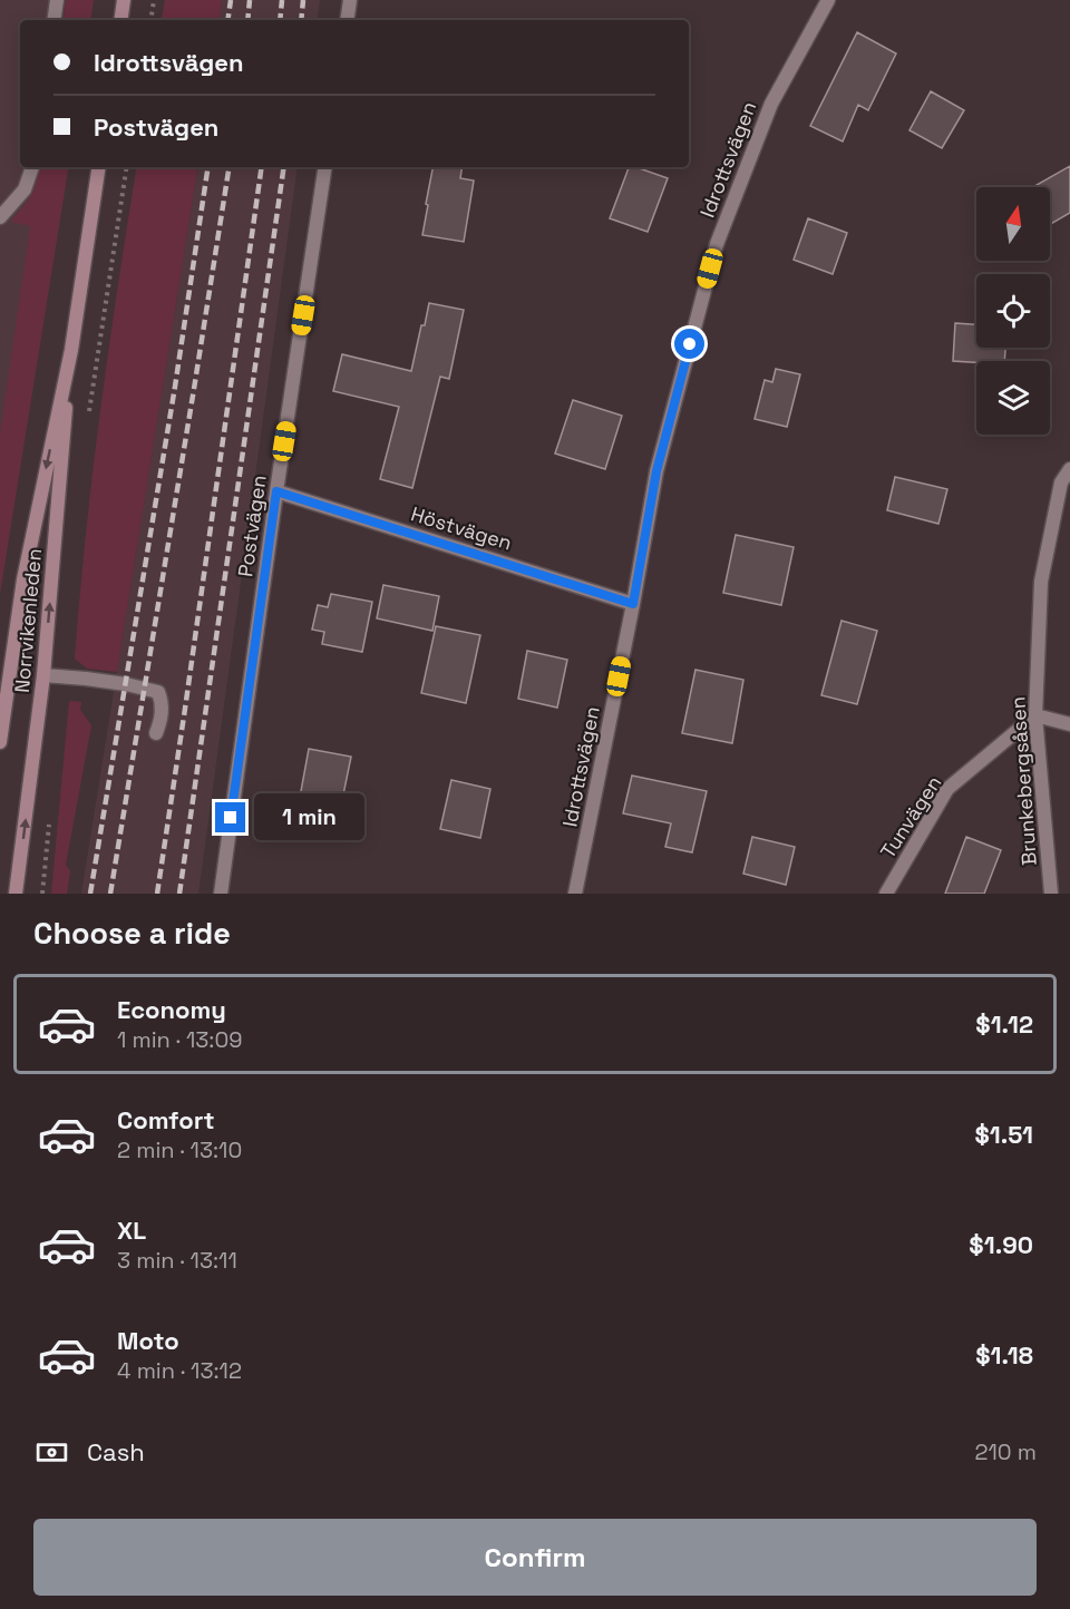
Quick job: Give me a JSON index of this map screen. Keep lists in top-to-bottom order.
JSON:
{
  "streets": {
    "main road": ["Norrvikenleden"],
    "street": [
      "Idrottsvägen",
      "Postvägen",
      "Höstvägen",
      "Brunkebergsåsen",
      "Tunvägen"
    ]
  },
  "crossings": [
    ["Idrottsvägen", "Höstvägen"],
    ["Postvägen", "Höstvägen"],
    ["Brunkebergsåsen", "Tunvägen"]
  ],
  "north": "top",
  "page": {
    "banner": ["Idrottsvägen", "Postvägen"],
    "bubble": "1 min",
    "heading": "Choose a ride",
    "list": [
      {
        "name": "Economy",
        "note": "1 min · 13:09",
        "value": "$1.12"
      },
      {
        "name": "Comfort",
        "note": "2 min · 13:10",
        "value": "$1.51"
      },
      {
        "name": "XL",
        "note": "3 min · 13:11",
        "value": "$1.90"
      },
      {
        "name": "Moto",
        "note": "4 min · 13:12",
        "value": "$1.18"
      }
    ],
    "pay": ["Cash", "210 m"],
    "buttons": "Confirm"
  }
}
